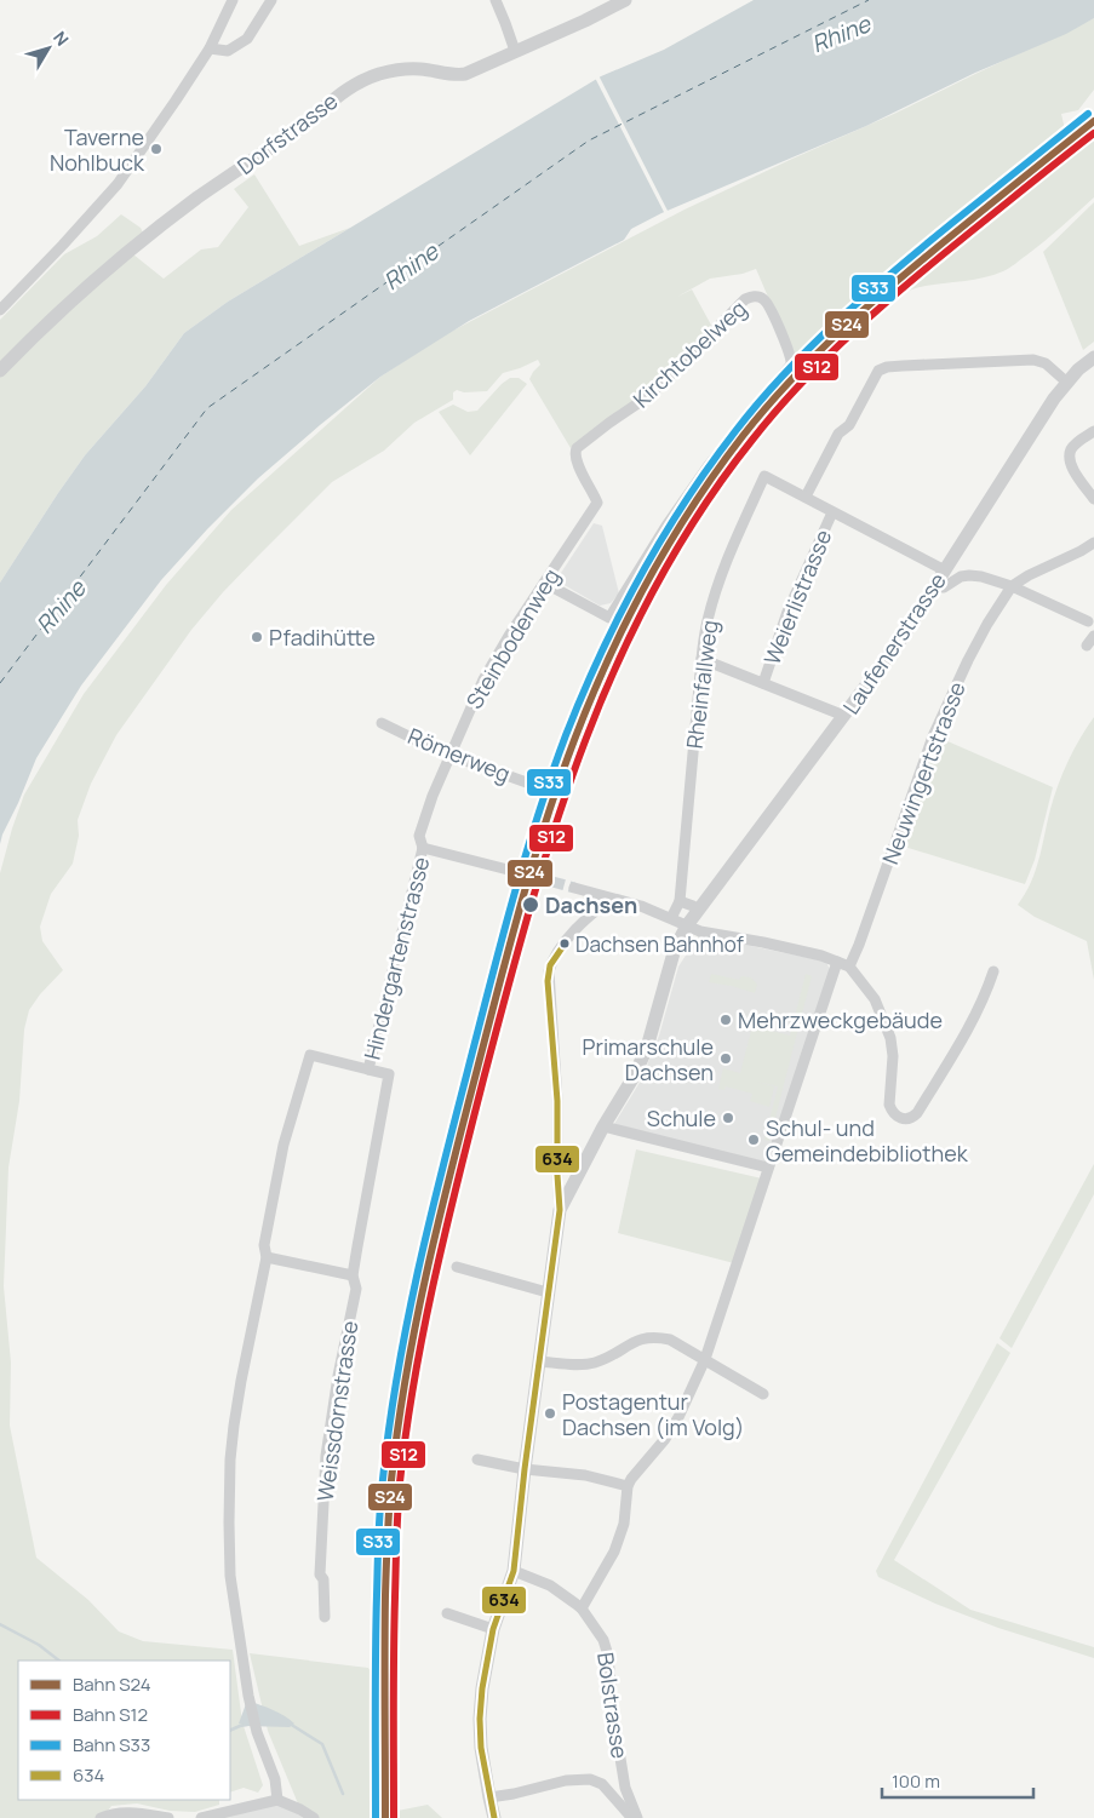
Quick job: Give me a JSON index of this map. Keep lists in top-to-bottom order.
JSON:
{
  "streets": {
    "street": [
      "Dorfstrasse",
      "Kirchtobelweg",
      "Weierlistrasse",
      "Steinbodenweg",
      "Laufenerstrasse",
      "Rheinfallweg",
      "Römerweg",
      "Neuwingertstrasse",
      "Hindergartenstrasse",
      "Weissdornstrasse",
      "Bolstrasse"
    ]
  },
  "crossings": [
    ["Kirchtobelweg", "Steinbodenweg"],
    ["Steinbodenweg", "Römerweg"],
    ["Steinbodenweg", "Hindergartenstrasse"],
    ["Hindergartenstrasse", "Weissdornstrasse"]
  ],
  "water": ["Rhine"],
  "places": [
    "Taverne Nohlbuck",
    "Pfadihütte",
    "Dachsen",
    "Dachsen Bahnhof",
    "Mehrzweckgebäude",
    "Primarschule Dachsen",
    "Schule",
    "Schul- und Gemeindebibliothek",
    "Postagentur Dachsen (im Volg)"
  ],
  "lines": [
    "rail line S33",
    "rail line S24",
    "rail line S12",
    "transit line 634"
  ],
  "legend": [
    "Bahn S24",
    "Bahn S12",
    "Bahn S33",
    "634"
  ],
  "scale_bar": "100 m",
  "north": "top right"
}
